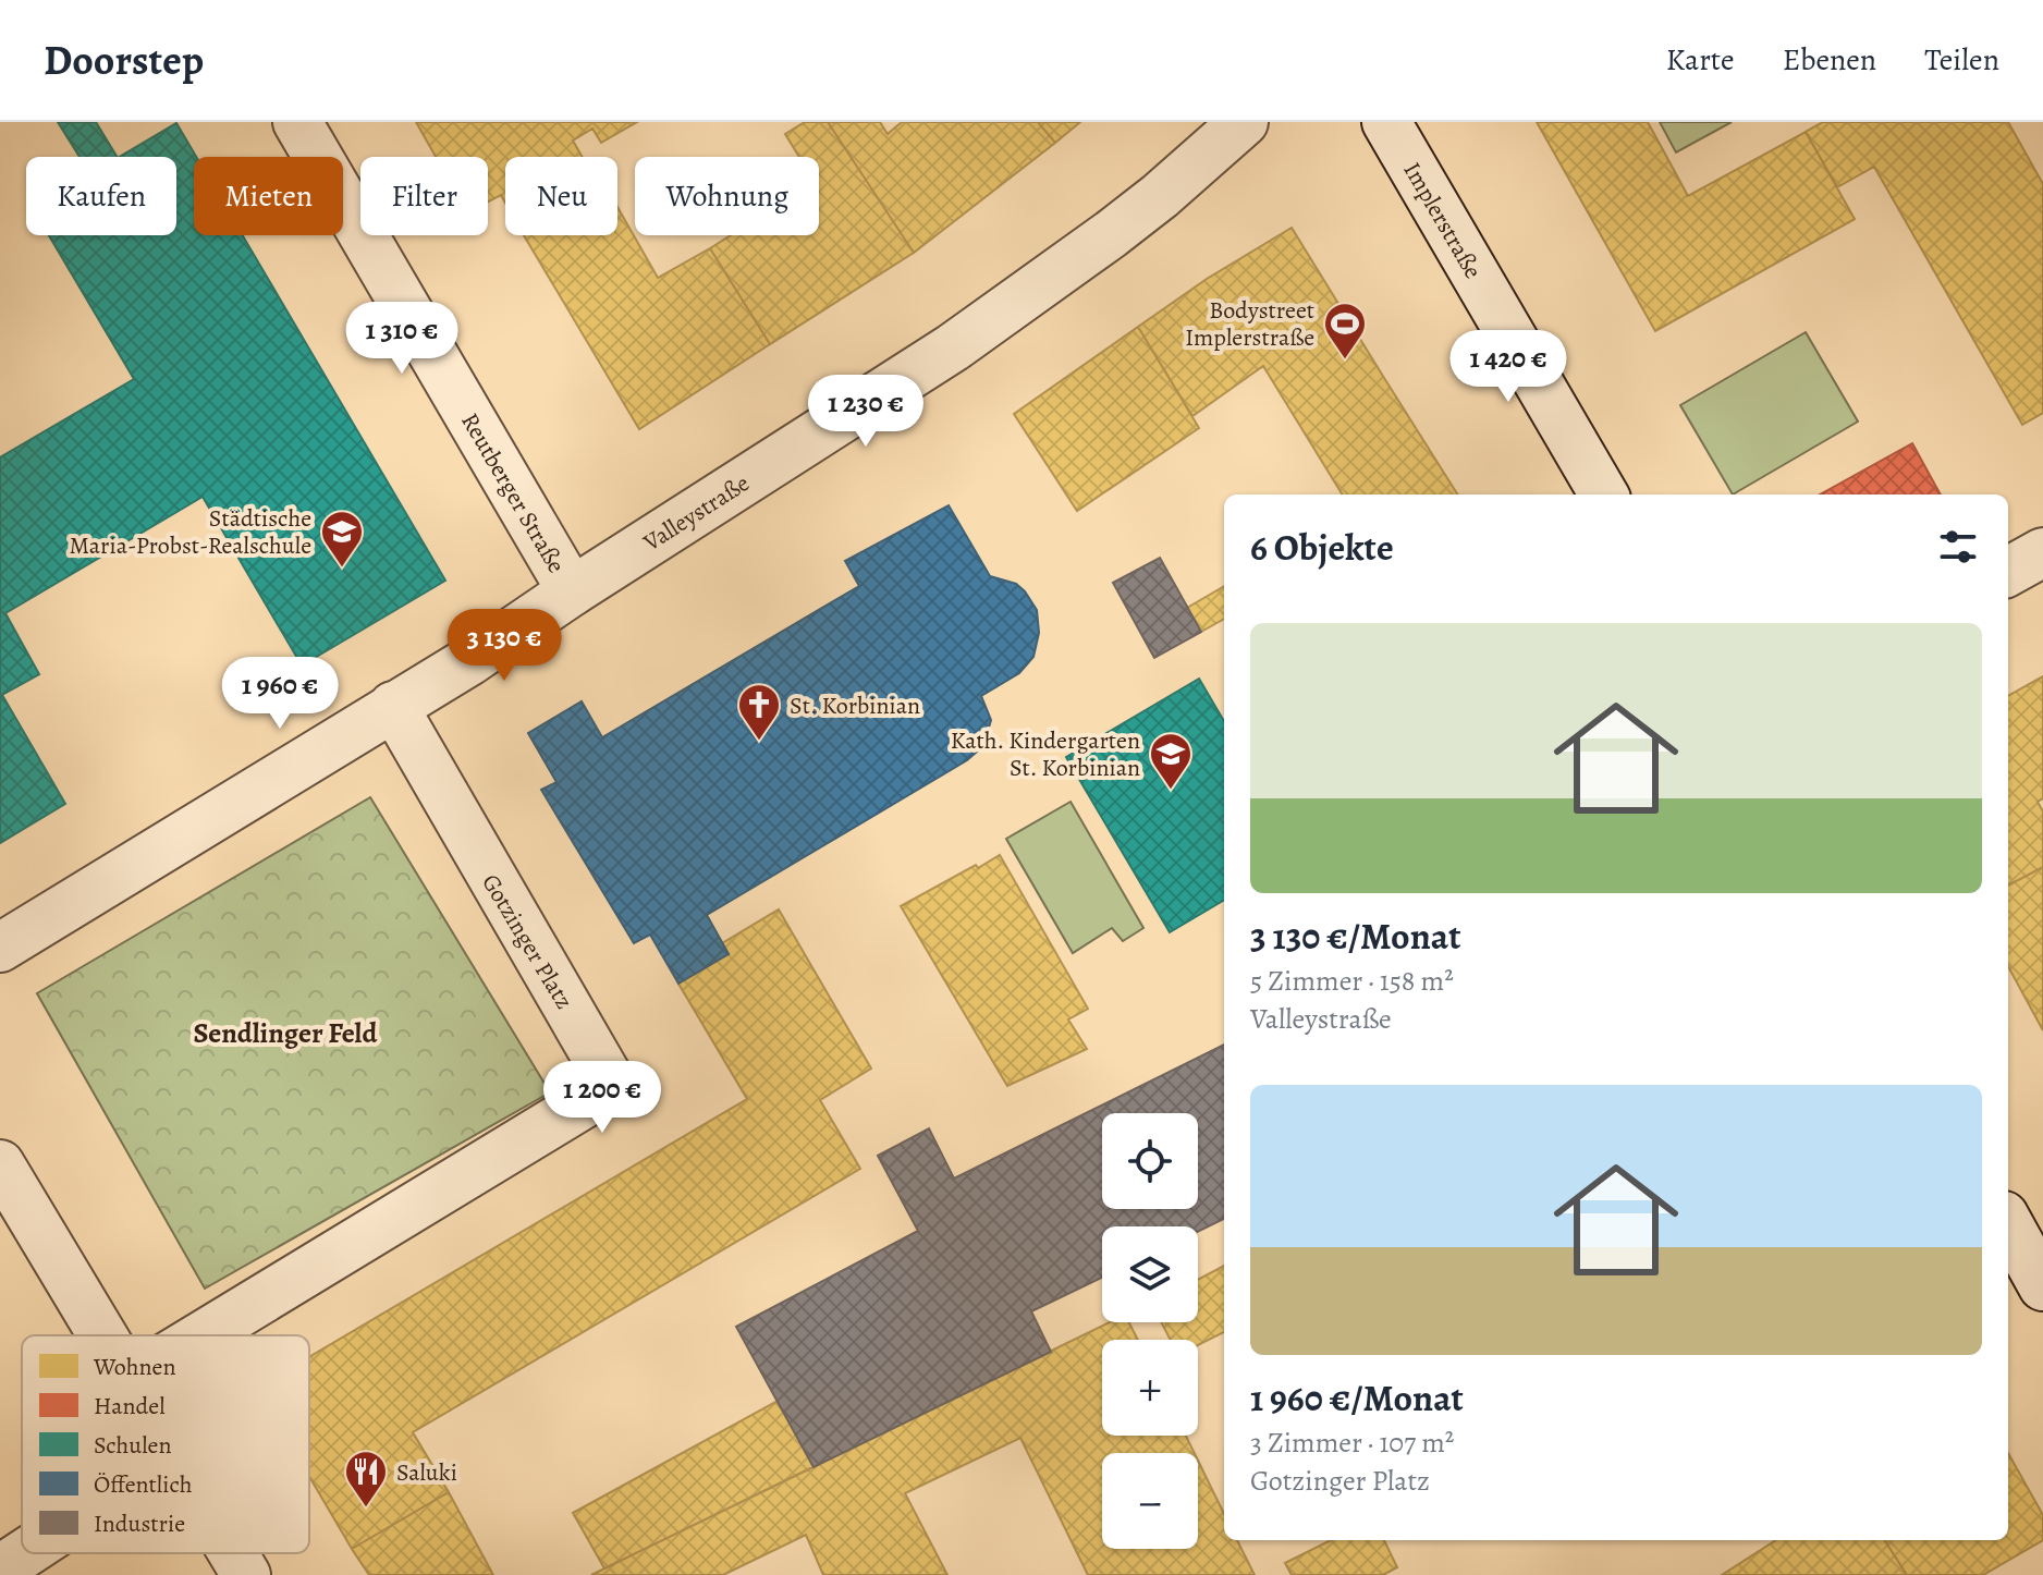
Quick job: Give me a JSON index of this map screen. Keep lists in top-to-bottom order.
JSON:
{
  "streets": {
    "street": [
      "Implerstraße",
      "Reutberger Straße",
      "Valleystraße",
      "Gotzinger Platz"
    ]
  },
  "crossings": [
    ["Reutberger Straße", "Valleystraße"],
    ["Valleystraße", "Gotzinger Platz"]
  ],
  "districts": ["Sendlinger Feld"],
  "places": {
    "sports": ["Bodystreet Implerstraße"],
    "school or university": ["Städtische Maria-Probst-Realschule", "Kath. Kindergarten St. Korbinian"],
    "church": ["St. Korbinian"],
    "restaurant": ["Saluki"]
  },
  "legend": [
    "Wohnen",
    "Handel",
    "Schulen",
    "Öffentlich",
    "Industrie"
  ],
  "page": {
    "header": "Doorstep",
    "nav": ["Karte", "Ebenen", "Teilen"],
    "chip": [
      "Kaufen",
      "Mieten",
      "Filter",
      "Neu",
      "Wohnung"
    ],
    "price": [
      "1 310 €",
      "1 420 €",
      "1 230 €",
      "3 130 €",
      "1 960 €",
      "1 200 €"
    ],
    "heading": "6 Objekte",
    "list": [
      {
        "name": "3 130 €/Monat",
        "note": "5 Zimmer · 158 m² · Valleystraße"
      },
      {
        "name": "1 960 €/Monat",
        "note": "3 Zimmer · 107 m² · Gotzinger Platz"
      }
    ],
    "map_buttons": ["+", "−"]
  }
}
